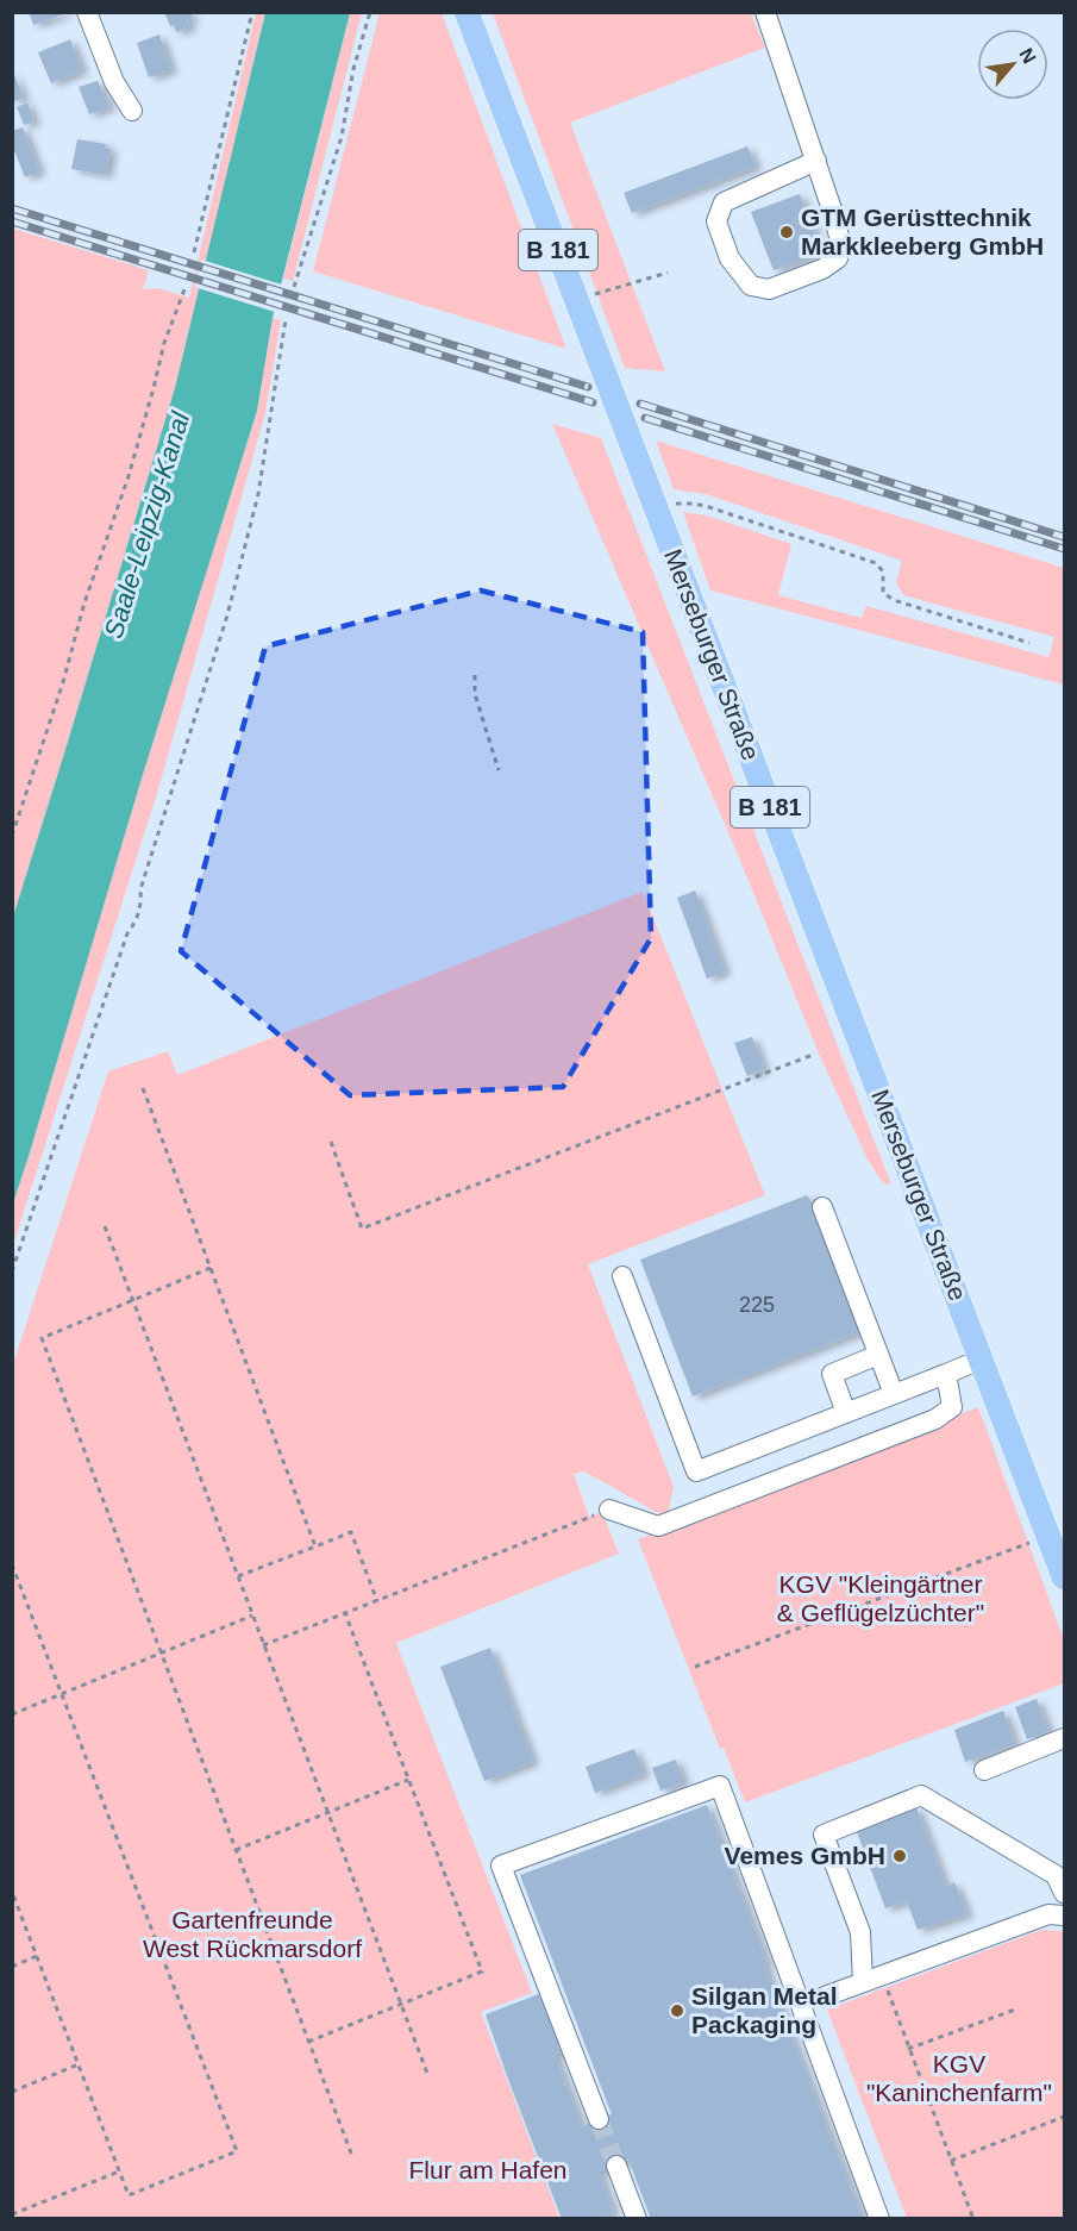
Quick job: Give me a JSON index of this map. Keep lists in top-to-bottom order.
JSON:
{
  "streets": {
    "main road": ["B 181", "Merseburger Straße"]
  },
  "water": ["Saale-Leipzig-Kanal"],
  "parks": [
    "KGV \"Kleingärtner & Geflügelzüchter\"",
    "Gartenfreunde West Rückmarsdorf",
    "KGV \"Kaninchenfarm\"",
    "Flur am Hafen"
  ],
  "places": ["GTM Gerüsttechnik Markkleeberg GmbH", "Vemes GmbH", "Silgan Metal Packaging"],
  "house_numbers": ["225"],
  "north": "top right"
}
